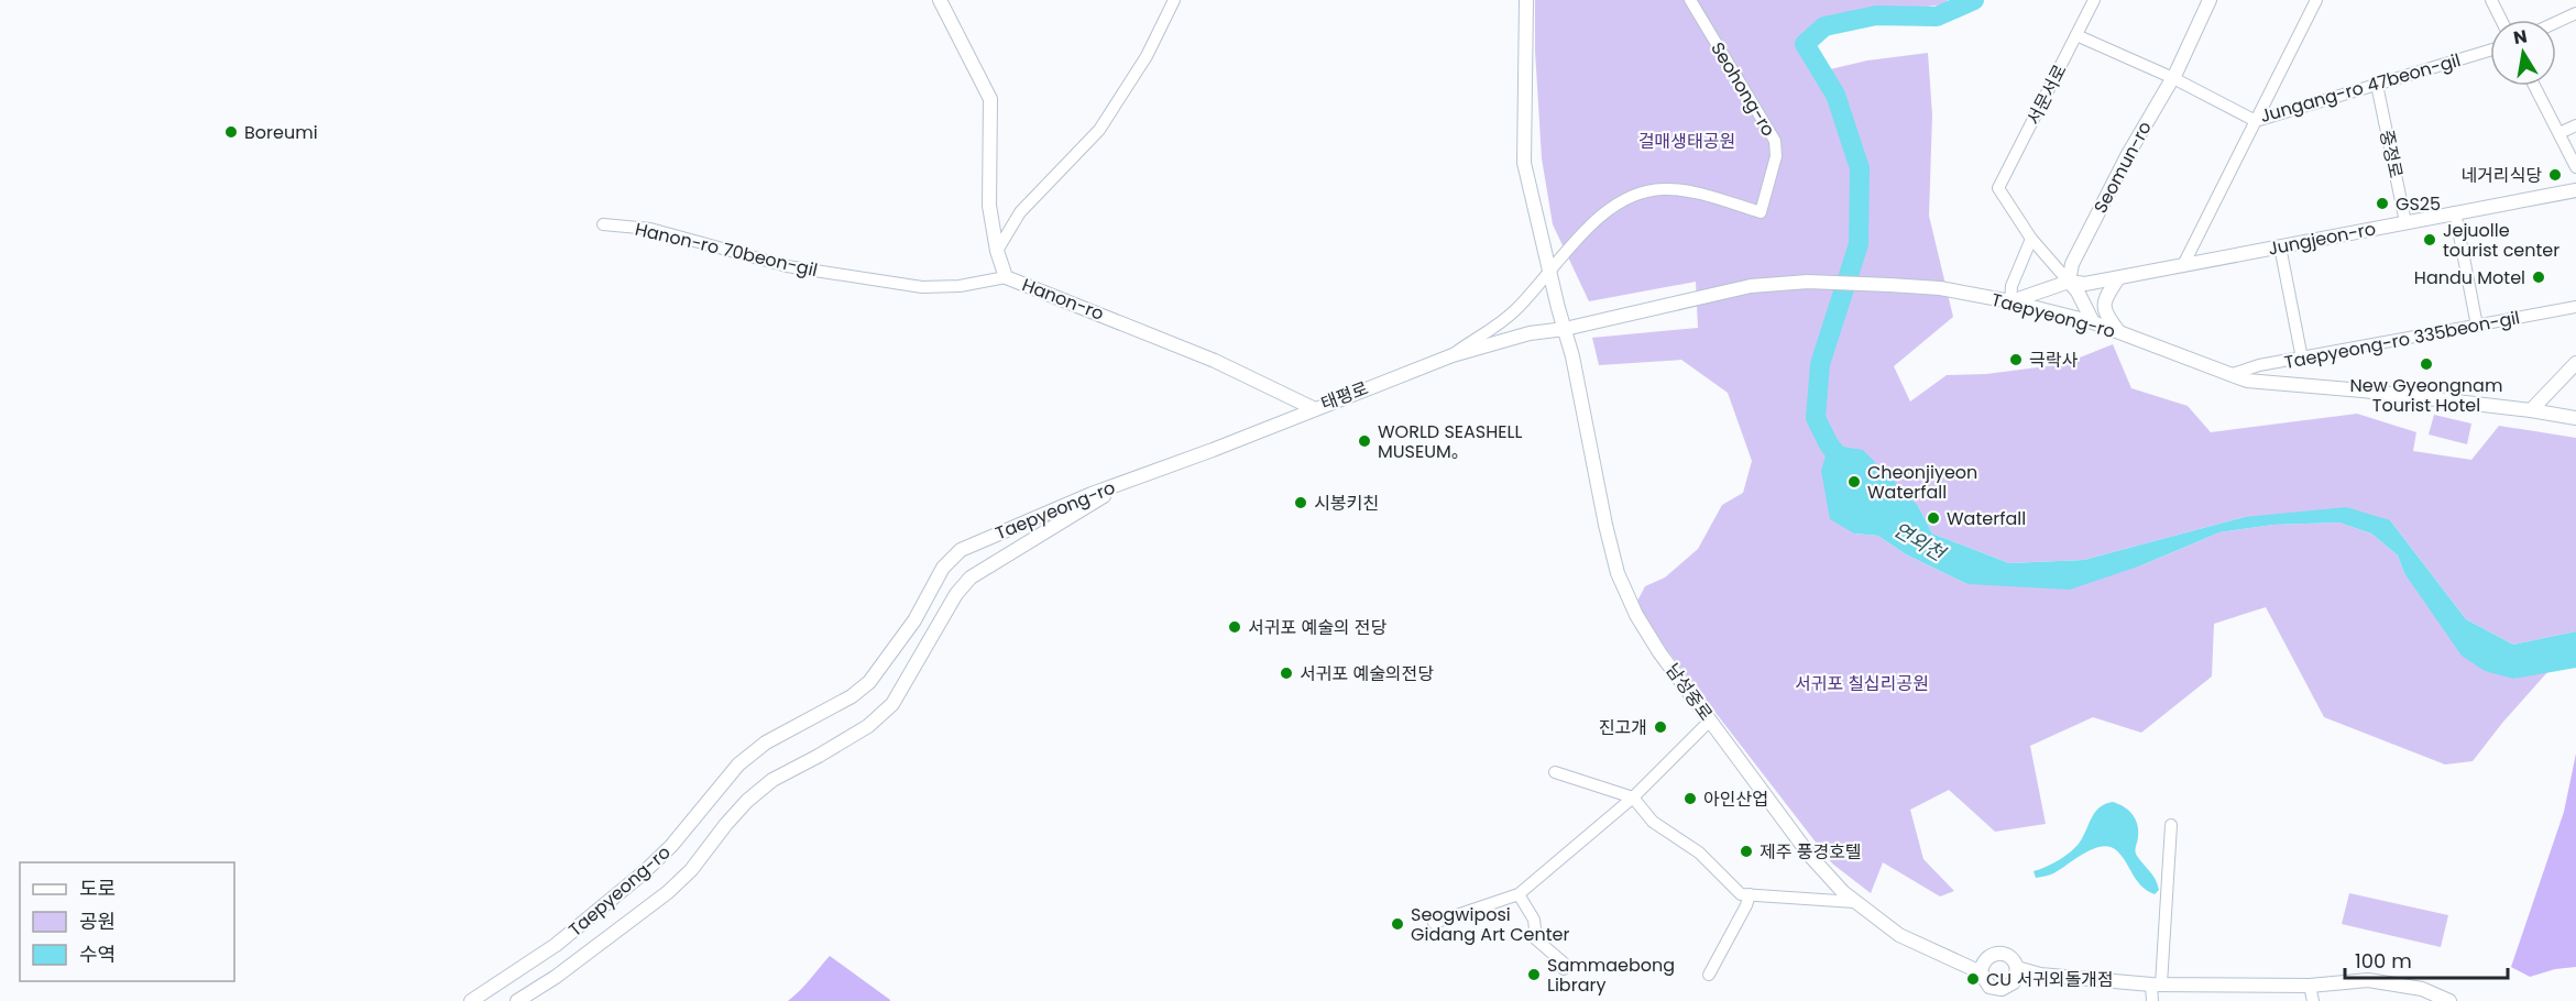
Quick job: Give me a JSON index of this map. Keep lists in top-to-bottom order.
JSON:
{
  "streets": {
    "street": [
      "Jungang-ro 47beon-gil",
      "Seohong-ro",
      "서문서로",
      "중정로",
      "Seomun-ro",
      "Jungjeon-ro",
      "Hanon-ro 70beon-gil",
      "Hanon-ro",
      "Taepyeong-ro",
      "Taepyeong-ro 335beon-gil",
      "태평로",
      "남성중로"
    ]
  },
  "crossings": [
    ["Jungang-ro 47beon-gil", "서문서로"],
    ["Jungang-ro 47beon-gil", "중정로"],
    ["Jungang-ro 47beon-gil", "Seomun-ro"],
    ["중정로", "Jungjeon-ro"],
    ["Seomun-ro", "Jungjeon-ro"],
    ["Hanon-ro 70beon-gil", "Hanon-ro"],
    ["Hanon-ro", "태평로"],
    ["Taepyeong-ro", "Taepyeong-ro 335beon-gil"],
    ["Taepyeong-ro", "태평로"],
    ["Taepyeong-ro", "남성중로"],
    ["태평로", "남성중로"]
  ],
  "water": ["연외천"],
  "parks": ["걸매생태공원", "서귀포 칠십리공원"],
  "places": [
    "Boreumi",
    "네거리식당",
    "GS25",
    "Jejuolle tourist center",
    "Handu Motel",
    "극락사",
    "New Gyeongnam Tourist Hotel",
    "WORLD SEASHELL MUSEUM。",
    "Cheonjiyeon Waterfall",
    "시봉키친",
    "Waterfall",
    "서귀포 예술의 전당",
    "서귀포 예술의전당",
    "진고개",
    "아인산업",
    "제주 풍경호텔",
    "Seogwiposi Gidang Art Center",
    "Sammaebong Library",
    "CU 서귀외돌개점"
  ],
  "legend": ["도로", "공원", "수역"],
  "scale_bar": "100 m",
  "north": "top"
}
